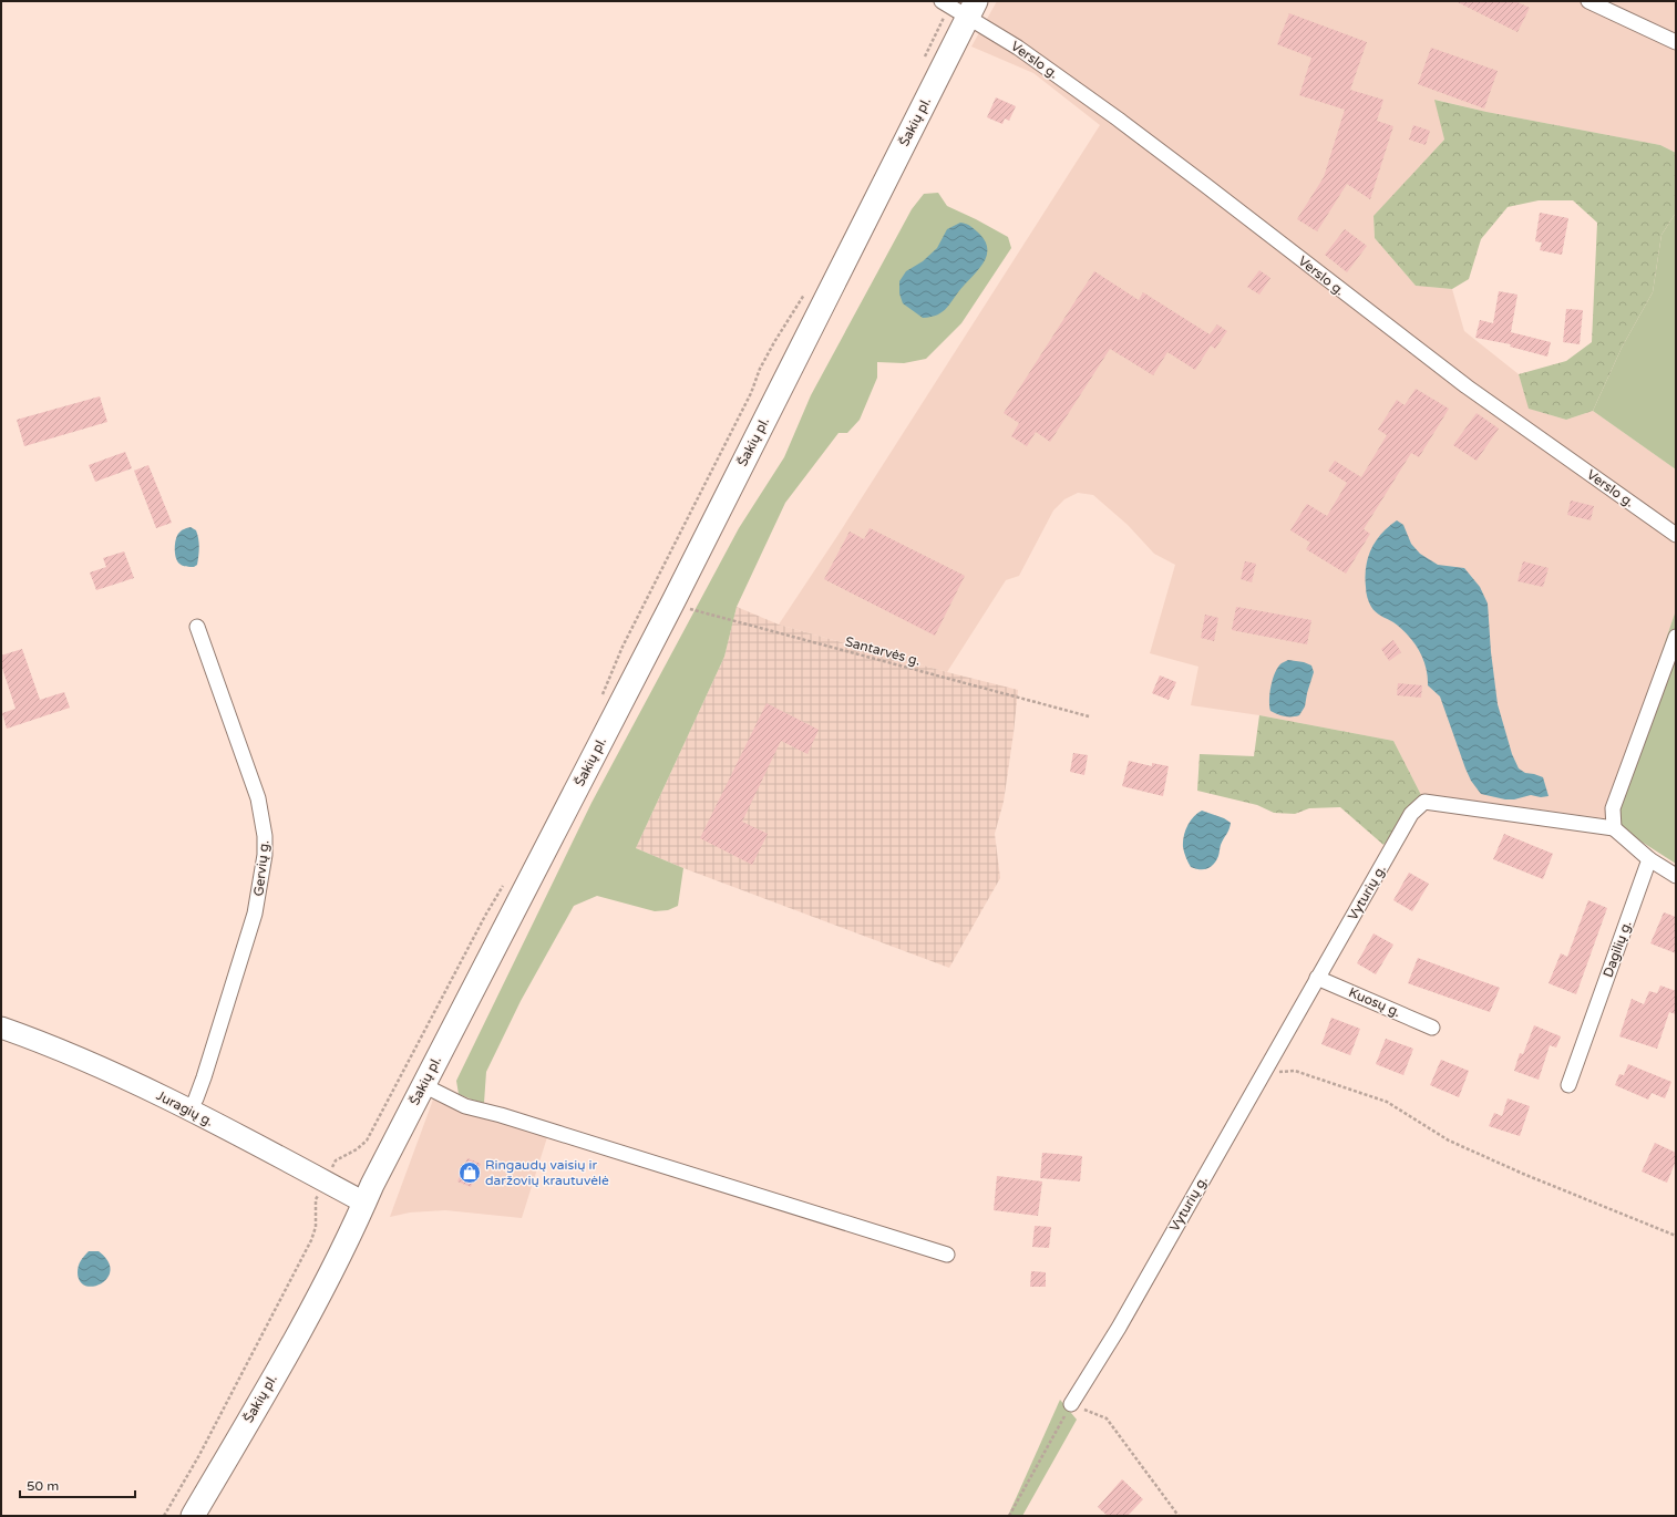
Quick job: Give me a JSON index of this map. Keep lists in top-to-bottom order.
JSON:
{
  "streets": {
    "main road": ["Šakių pl.", "Juragių g."],
    "street": [
      "Verslo g.",
      "Gervių g.",
      "Vyturių g.",
      "Dagilių g.",
      "Kuosų g."
    ],
    "path": ["Santarvės g."]
  },
  "crossings": [
    ["Verslo g.", "Šakių pl."],
    ["Šakių pl.", "Santarvės g."],
    ["Šakių pl.", "Juragių g."],
    ["Gervių g.", "Juragių g."],
    ["Vyturių g.", "Kuosų g."]
  ],
  "places": {
    "shop": ["Ringaudų vaisių ir daržovių krautuvėlė"]
  },
  "scale_bar": "50 m"
}
